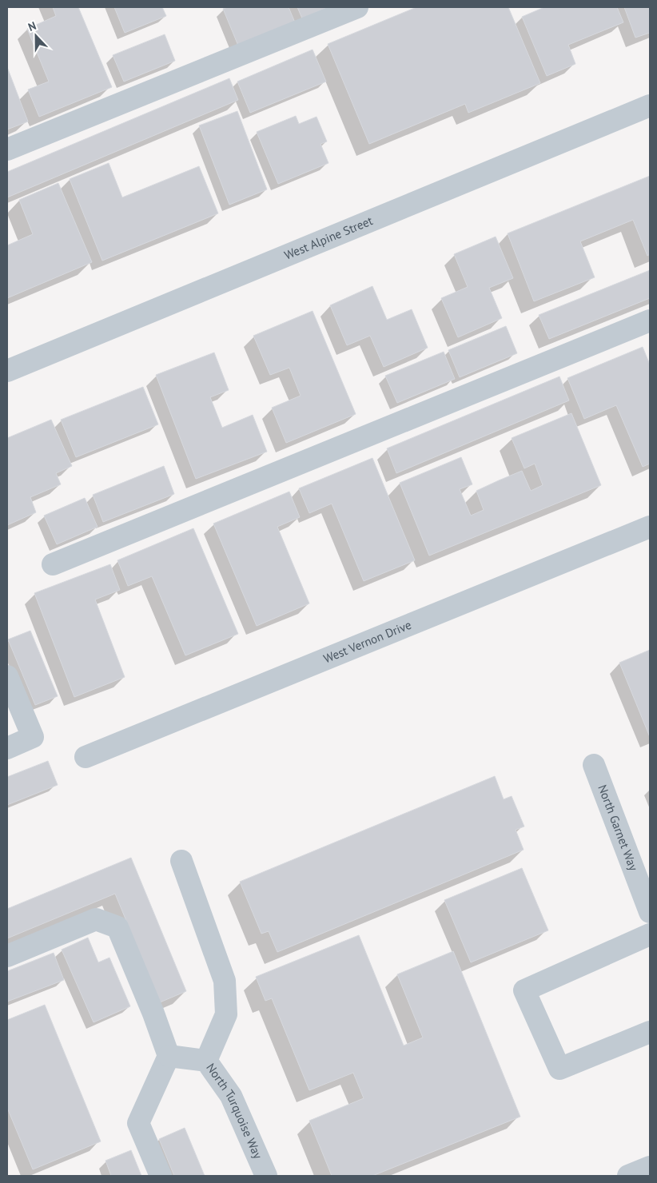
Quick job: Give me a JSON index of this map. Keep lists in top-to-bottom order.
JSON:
{
  "streets": {
    "street": [
      "West Alpine Street",
      "West Vernon Drive",
      "North Garnet Way",
      "North Turquoise Way"
    ]
  },
  "north": "top"
}
